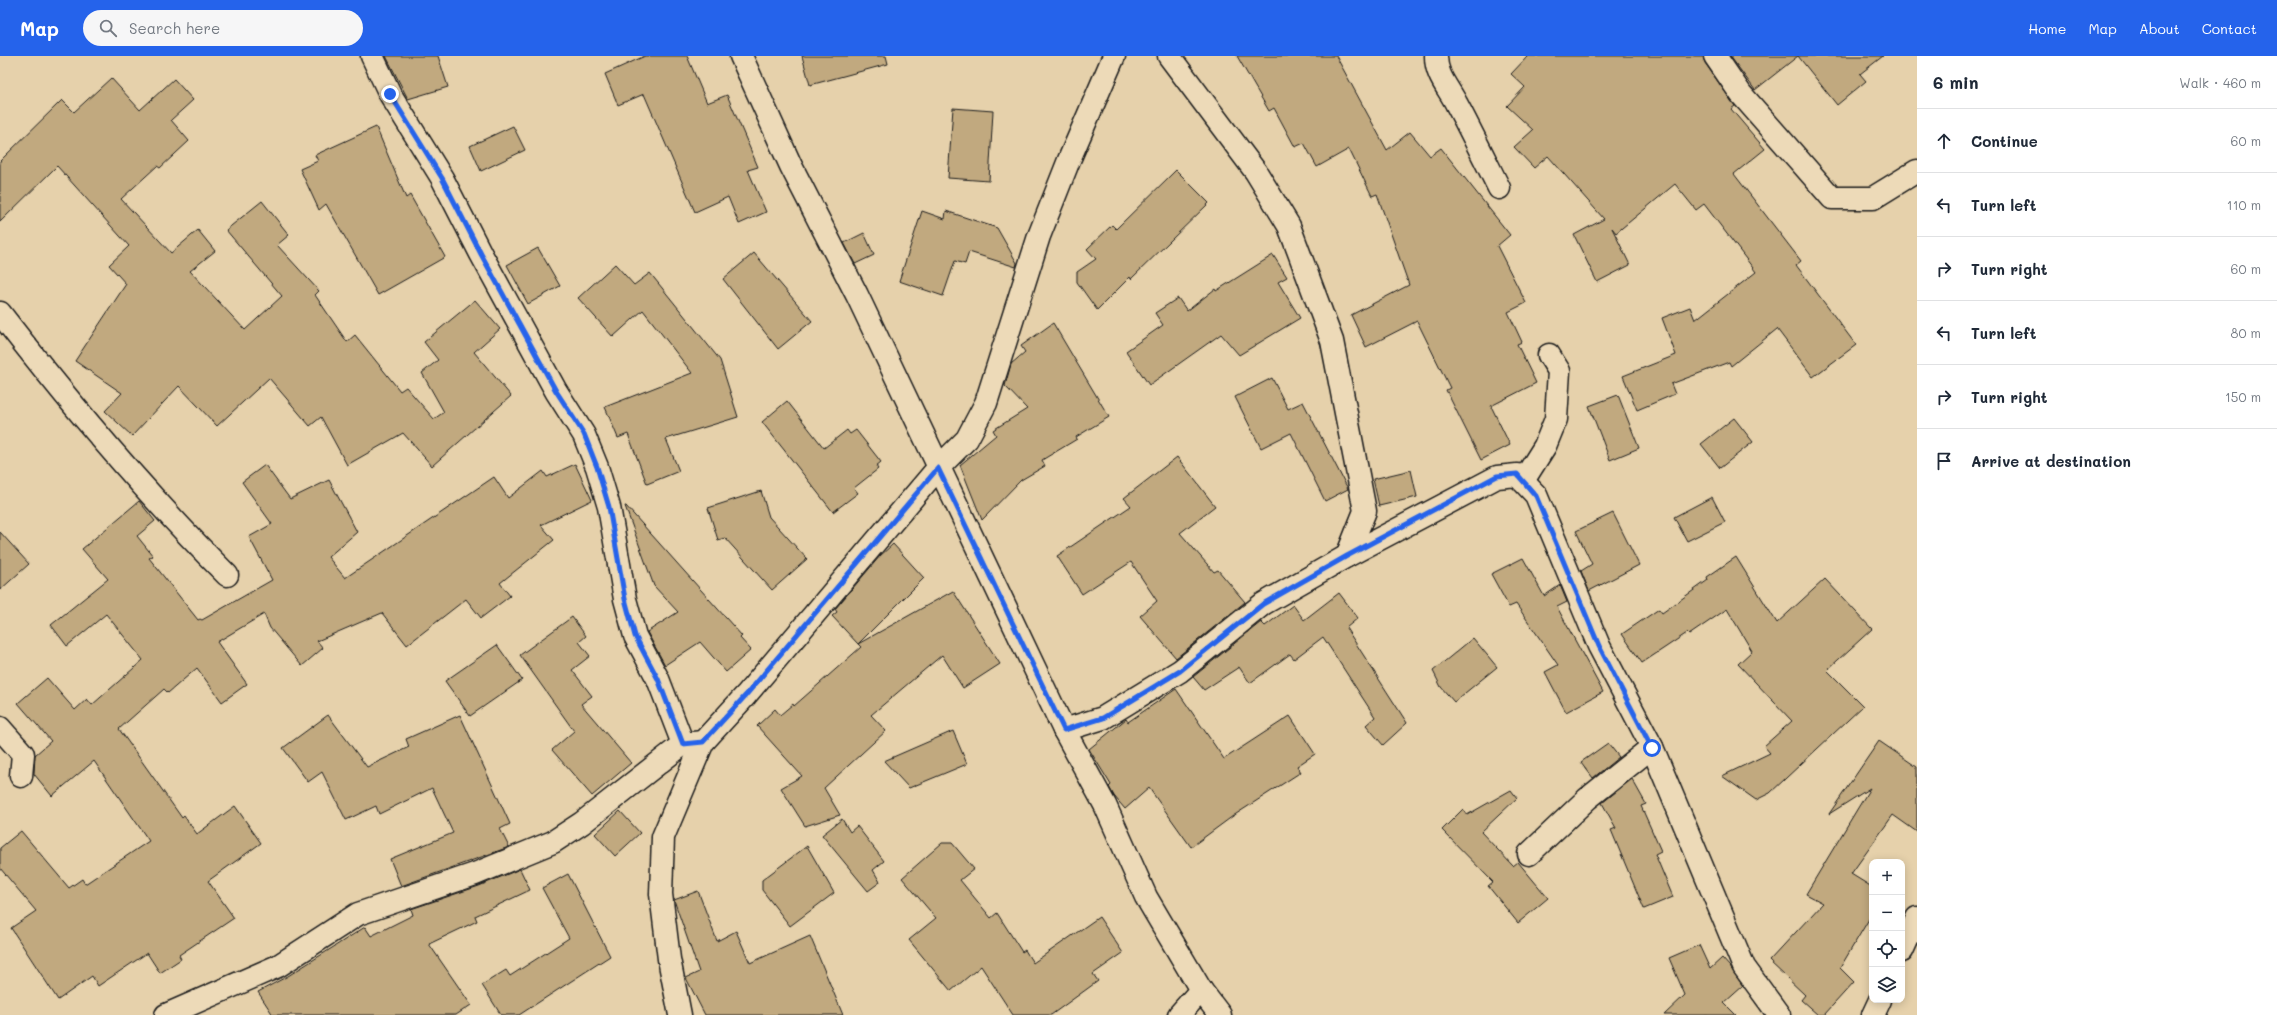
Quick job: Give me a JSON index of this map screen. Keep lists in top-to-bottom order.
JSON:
{
  "page": {
    "header": "Map",
    "search": "Search here",
    "nav": [
      "Home",
      "Map",
      "About",
      "Contact"
    ],
    "heading": ["6 min", "Walk · 460 m"],
    "list": [
      ["Continue", "60 m"],
      ["Turn left", "110 m"],
      ["Turn right", "60 m"],
      ["Turn left", "80 m"],
      ["Turn right", "150 m"],
      "Arrive at destination"
    ],
    "map_buttons": ["+", "−"]
  }
}
